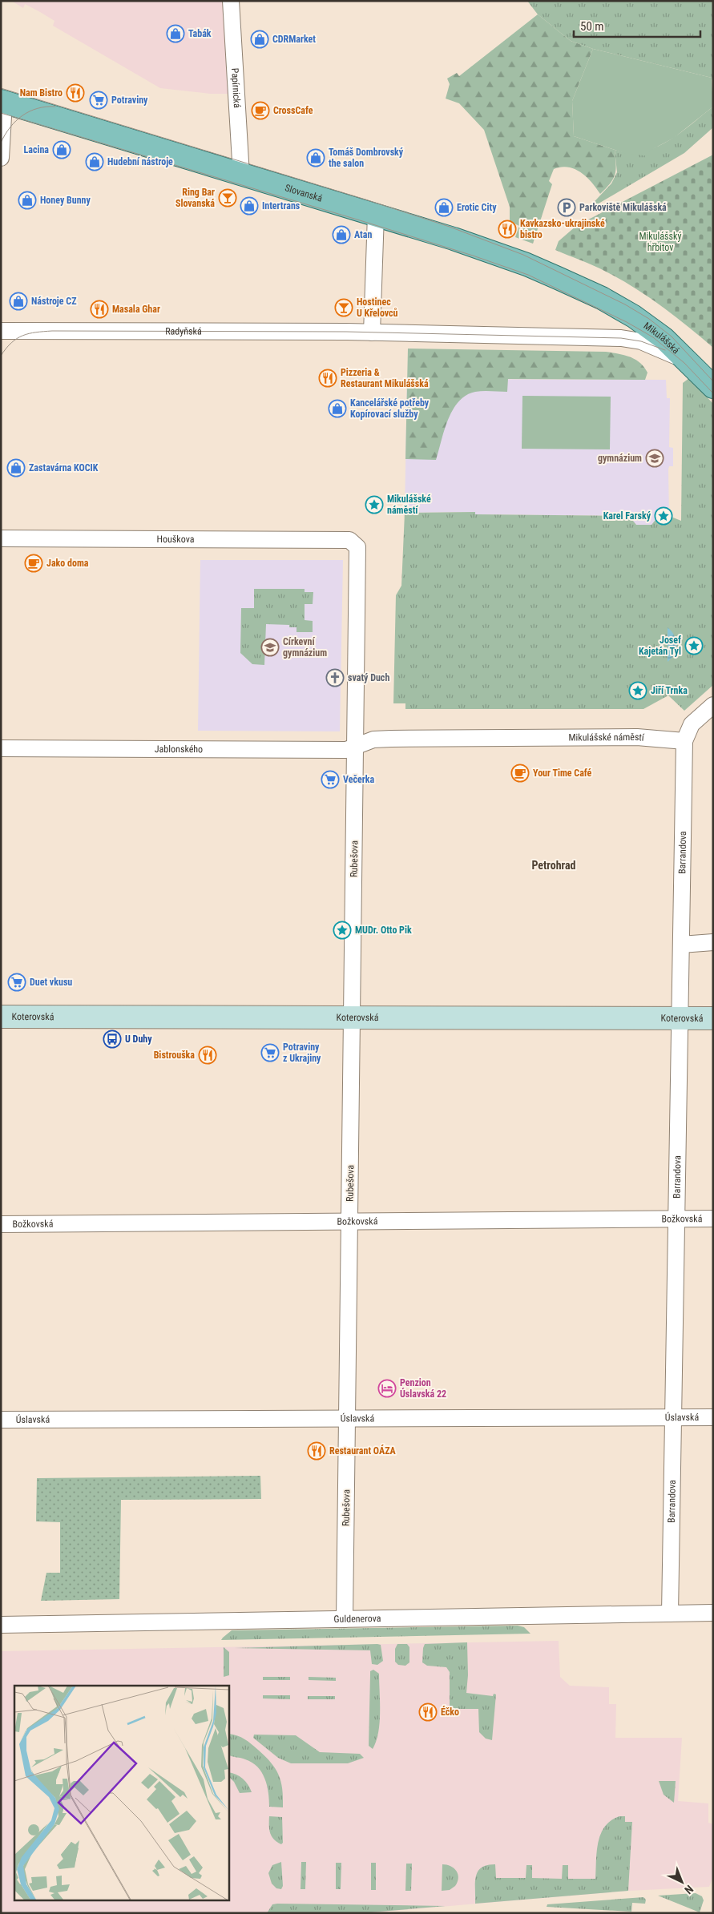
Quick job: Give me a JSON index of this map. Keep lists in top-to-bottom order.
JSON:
{
  "streets": {
    "main road": ["Slovanská", "Mikulášská"],
    "street": [
      "Papírnická",
      "Radyňská",
      "Houškova",
      "Mikulášské náměstí",
      "Jablonského",
      "Barrandova",
      "Rubešova",
      "Koterovská",
      "Božkovská",
      "Úslavská",
      "Guldenerova"
    ]
  },
  "crossings": [
    ["Papírnická", "Slovanská"],
    ["Slovanská", "Mikulášská"],
    ["Houškova", "Mikulášské náměstí"],
    ["Houškova", "Jablonského"],
    ["Houškova", "Rubešova"],
    ["Mikulášské náměstí", "Jablonského"],
    ["Mikulášské náměstí", "Barrandova"],
    ["Mikulášské náměstí", "Rubešova"],
    ["Jablonského", "Rubešova"],
    ["Barrandova", "Koterovská"],
    ["Barrandova", "Božkovská"],
    ["Barrandova", "Úslavská"],
    ["Barrandova", "Guldenerova"],
    ["Rubešova", "Koterovská"],
    ["Rubešova", "Božkovská"],
    ["Rubešova", "Úslavská"],
    ["Rubešova", "Guldenerova"]
  ],
  "districts": ["Petrohrad"],
  "parks": ["Mikulášský hřbitov"],
  "places": {
    "shop": [
      "Tabák",
      "CDRMarket",
      "Lacina",
      "Tomáš Dombrovský the salon",
      "Hudební nástroje",
      "Honey Bunny",
      "Intertrans",
      "Erotic City",
      "Atan",
      "Nástroje CZ",
      "Kancelářské potřeby Kopírovací služby",
      "Zastavárna KOCIK"
    ],
    "restaurant": [
      "Nam Bistro",
      "Kavkazsko-ukrajinské bistro",
      "Masala Ghar",
      "Pizzeria & Restaurant Mikulášská",
      "Bistrouška",
      "Restaurant OÁZA",
      "Éčko"
    ],
    "supermarket": [
      "Potraviny",
      "Večerka",
      "Duet vkusu",
      "Potraviny z Ukrajiny"
    ],
    "cafe": ["CrossCafe", "Jako doma", "Your Time Café"],
    "bar": ["Ring Bar Slovanská", "Hostinec U Křelovců"],
    "parking": ["Parkoviště Mikulášská"],
    "school or university": ["gymnázium", "Církevní gymnázium"],
    "place": [
      "Mikulášské náměstí",
      "Karel Farský",
      "Josef Kajetán Tyl",
      "Jiří Trnka",
      "MUDr. Otto Pik"
    ],
    "church": ["svatý Duch"],
    "bus stop": ["U Duhy"],
    "hotel": ["Penzion Úslavská 22"]
  },
  "scale_bar": "50 m",
  "north": "bottom right"
}
